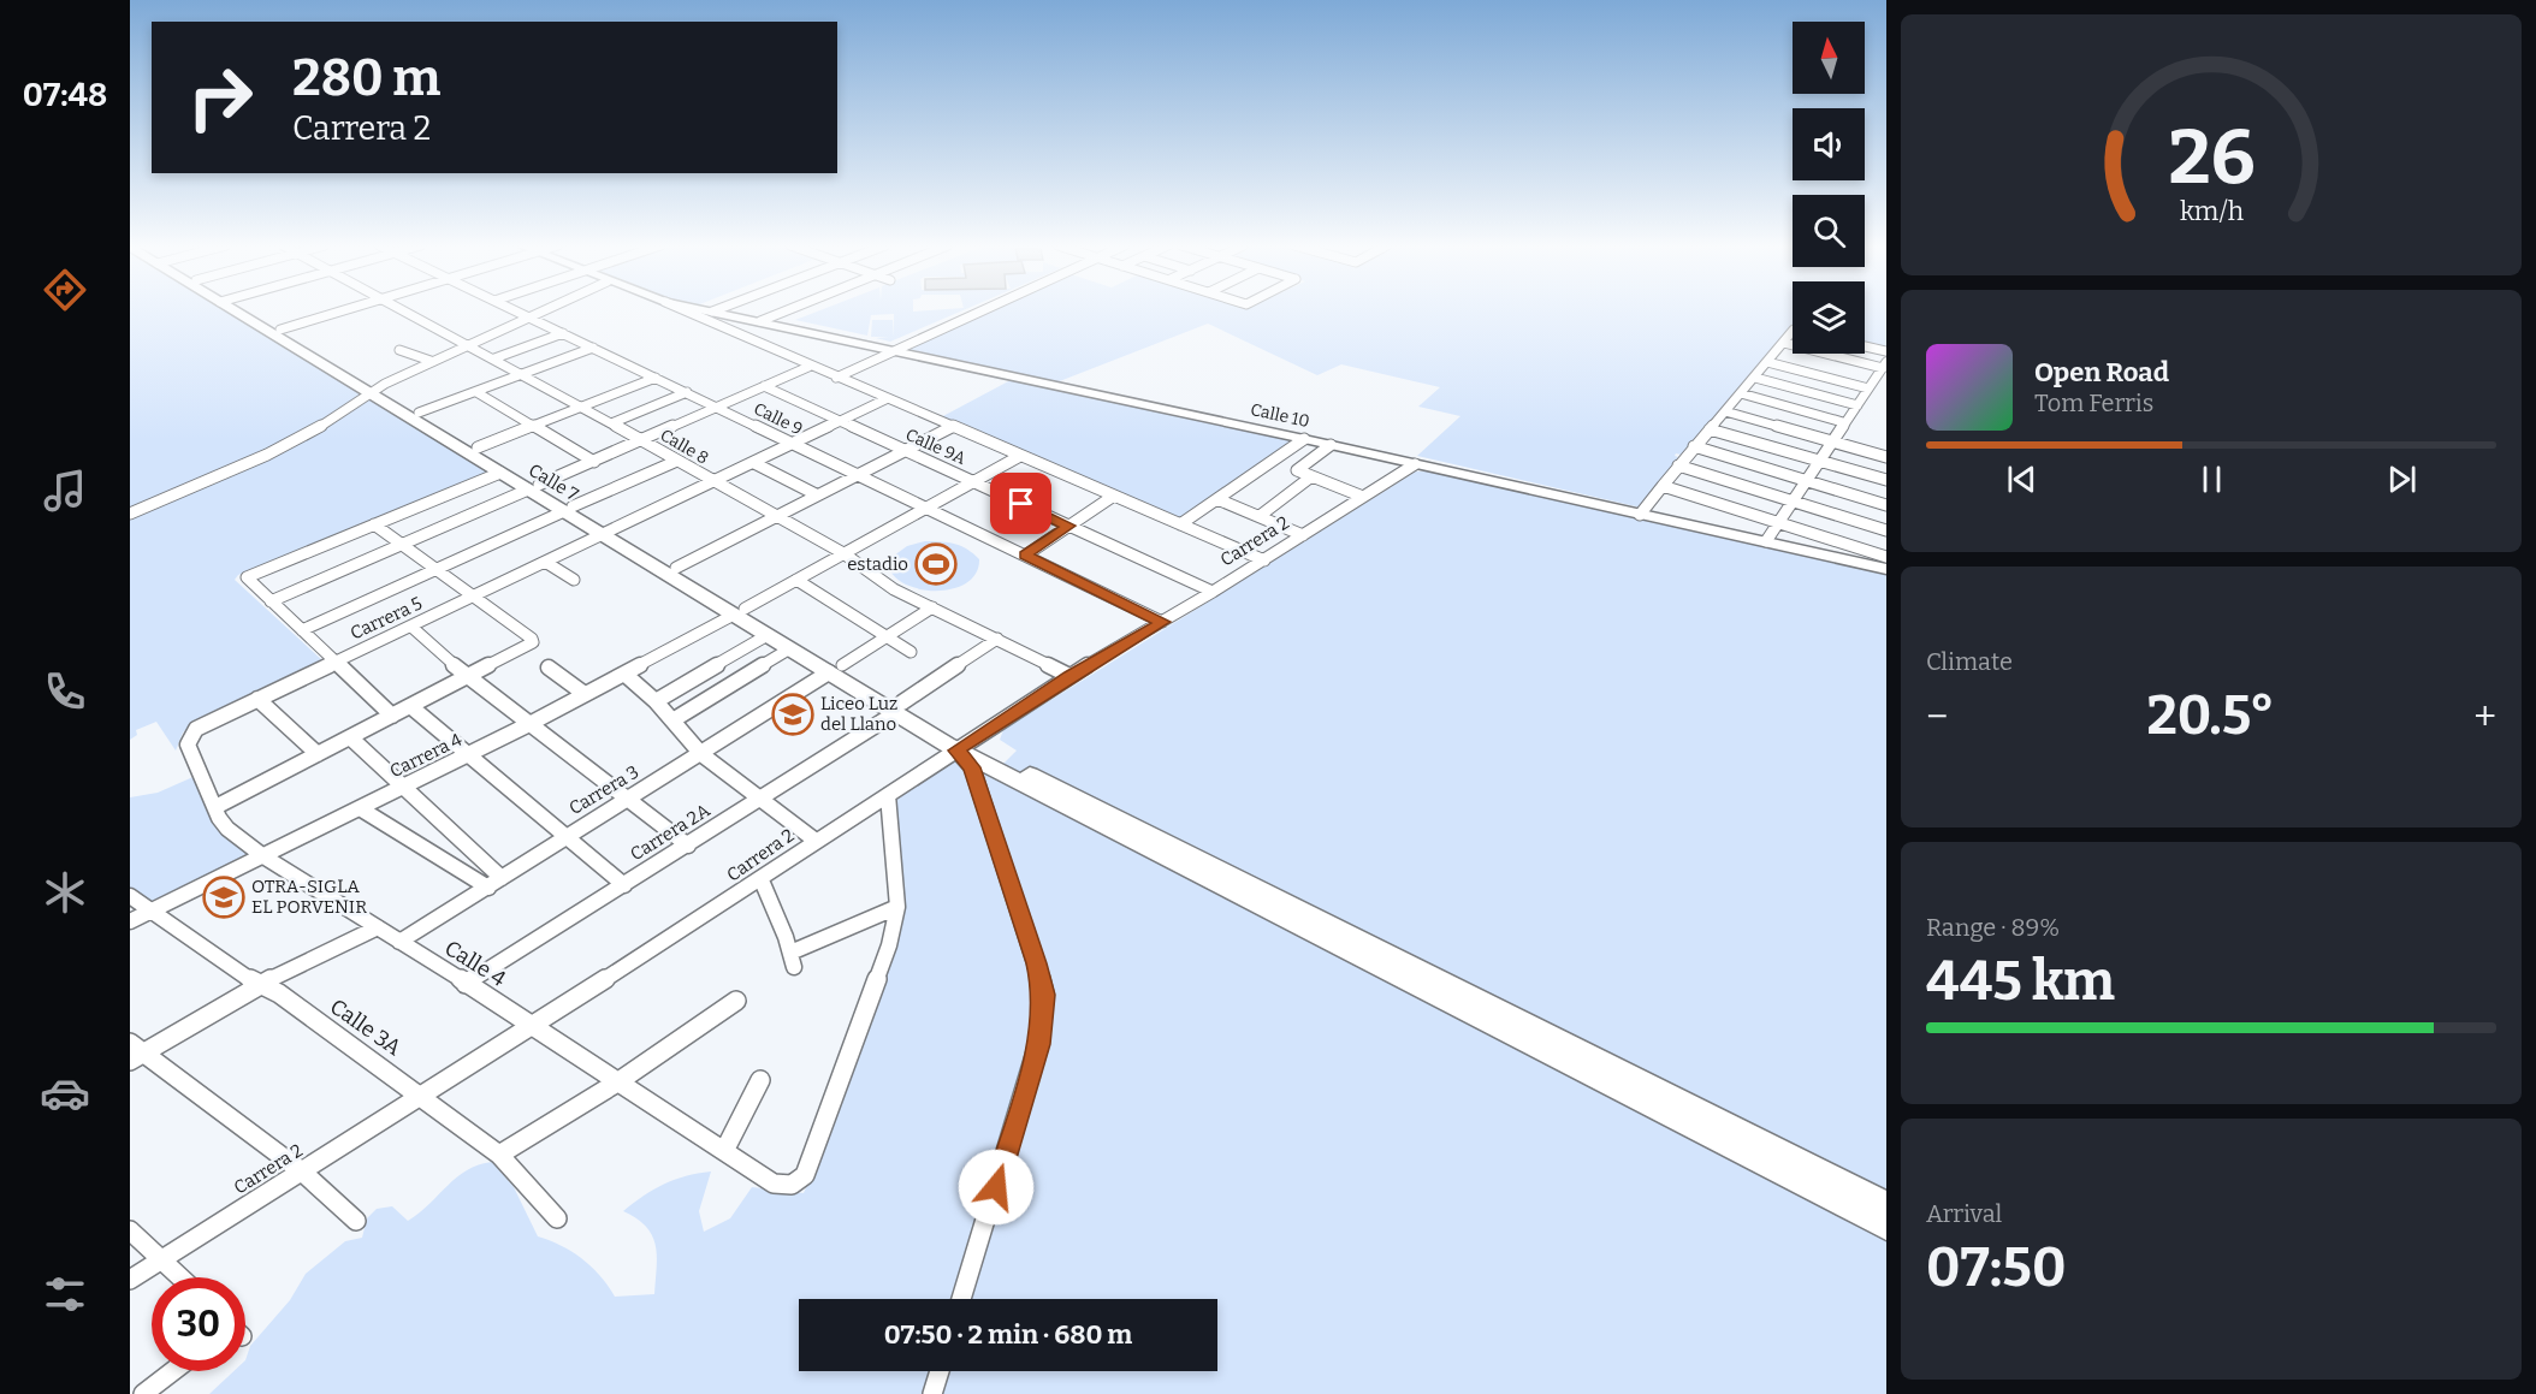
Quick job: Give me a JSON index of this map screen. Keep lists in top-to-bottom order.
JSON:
{
  "streets": {
    "main road": ["Calle 10", "Calle 7"],
    "street": [
      "Calle 9",
      "Calle 8",
      "Calle 9A",
      "Carrera 2",
      "Carrera 5",
      "Carrera 4",
      "Carrera 3",
      "Carrera 2A",
      "Calle 4",
      "Calle 3A"
    ]
  },
  "crossings": [
    ["Calle 10", "Carrera 2"],
    ["Calle 10", "Carrera 4"],
    ["Calle 9", "Carrera 2"],
    ["Calle 9", "Carrera 4"],
    ["Calle 8", "Carrera 2"],
    ["Calle 8", "Carrera 5"],
    ["Calle 8", "Carrera 4"],
    ["Calle 8", "Carrera 3"],
    ["Calle 8", "Carrera 2A"],
    ["Calle 9A", "Carrera 2"],
    ["Calle 9A", "Carrera 4"],
    ["Calle 7", "Carrera 2"],
    ["Calle 7", "Carrera 5"],
    ["Calle 7", "Carrera 4"],
    ["Calle 7", "Carrera 3"],
    ["Calle 7", "Carrera 2A"],
    ["Carrera 2", "Calle 4"],
    ["Carrera 2", "Calle 3A"],
    ["Carrera 5", "Calle 4"],
    ["Carrera 4", "Calle 4"],
    ["Carrera 4", "Calle 3A"],
    ["Carrera 3", "Calle 4"],
    ["Carrera 2A", "Calle 4"]
  ],
  "places": {
    "sports": ["estadio"],
    "school or university": ["Liceo Luz del Llano", "OTRA-SIGLA EL PORVENIR"]
  },
  "north": "top",
  "page": {
    "tabs": "07:48",
    "turn": ["280 m", "Carrera 2"],
    "song": ["Open Road", "Tom Ferris"],
    "tile": [
      "Climate",
      ["Range · 89%", "445 km"],
      ["Arrival", "07:50"]
    ],
    "heat": ["−", "20.5°", "+"],
    "limit": "30",
    "trip": "07:50 · 2 min · 680 m",
    "gauge": ["26", "km/h"]
  }
}
